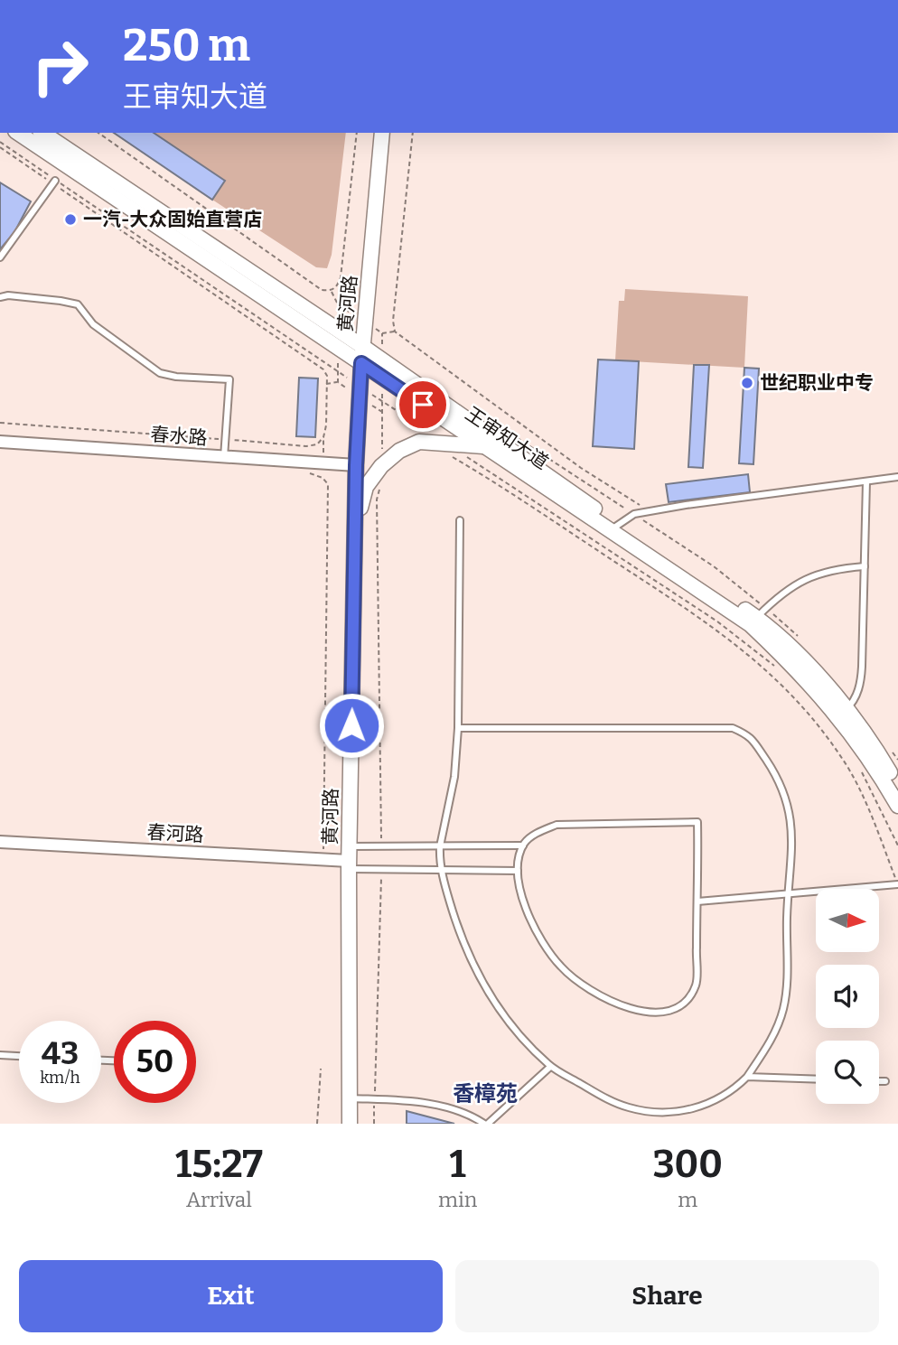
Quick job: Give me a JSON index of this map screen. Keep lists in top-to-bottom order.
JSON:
{
  "streets": {
    "main road": ["黄河路", "王审知大道"],
    "street": ["春水路", "春河路"]
  },
  "crossings": [
    ["黄河路", "春水路"],
    ["黄河路", "王审知大道"],
    ["黄河路", "春河路"]
  ],
  "districts": ["香樟苑"],
  "places": ["一汽-大众固始直营店", "世纪职业中专"],
  "north": "right",
  "page": {
    "turn": ["250 m", "王审知大道"],
    "speed": "43 km/h",
    "limit": "50",
    "eta": [
      "15:27",
      "Arrival",
      "1",
      "min",
      "300",
      "m"
    ],
    "buttons": ["Exit", "Share"]
  }
}
